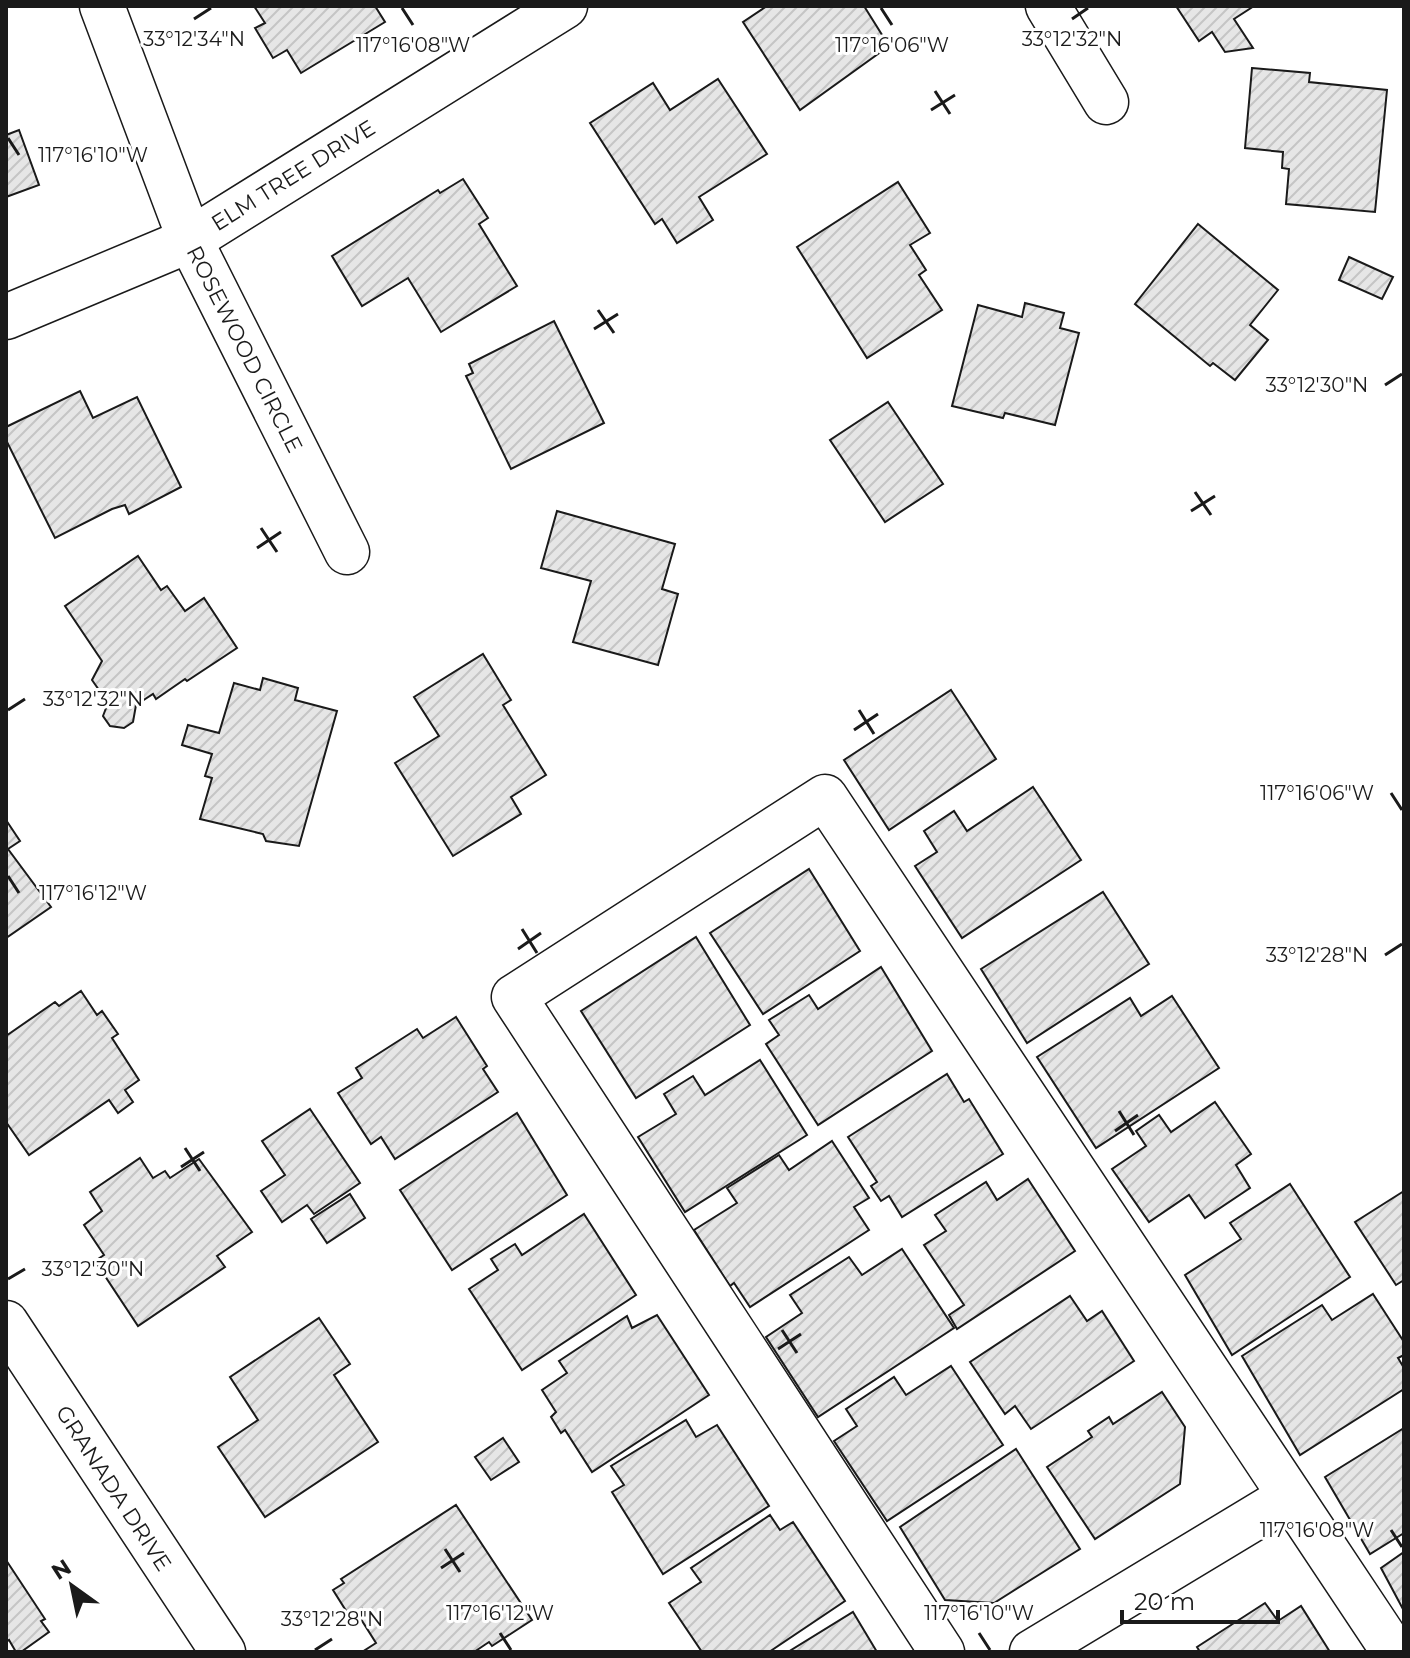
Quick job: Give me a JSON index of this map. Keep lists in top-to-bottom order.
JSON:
{
  "streets": {
    "street": ["ELM TREE DRIVE", "ROSEWOOD CIRCLE", "GRANADA DRIVE"]
  },
  "crossings": [
    ["ELM TREE DRIVE", "ROSEWOOD CIRCLE"]
  ],
  "scale_bar": "20 m",
  "north": "top left",
  "coordinates": [
    "33°12'34\"N",
    "33°12'32\"N",
    "117°16'08\"W",
    "117°16'06\"W",
    "117°16'10\"W",
    "33°12'30\"N",
    "117°16'12\"W",
    "33°12'28\"N"
  ]
}
